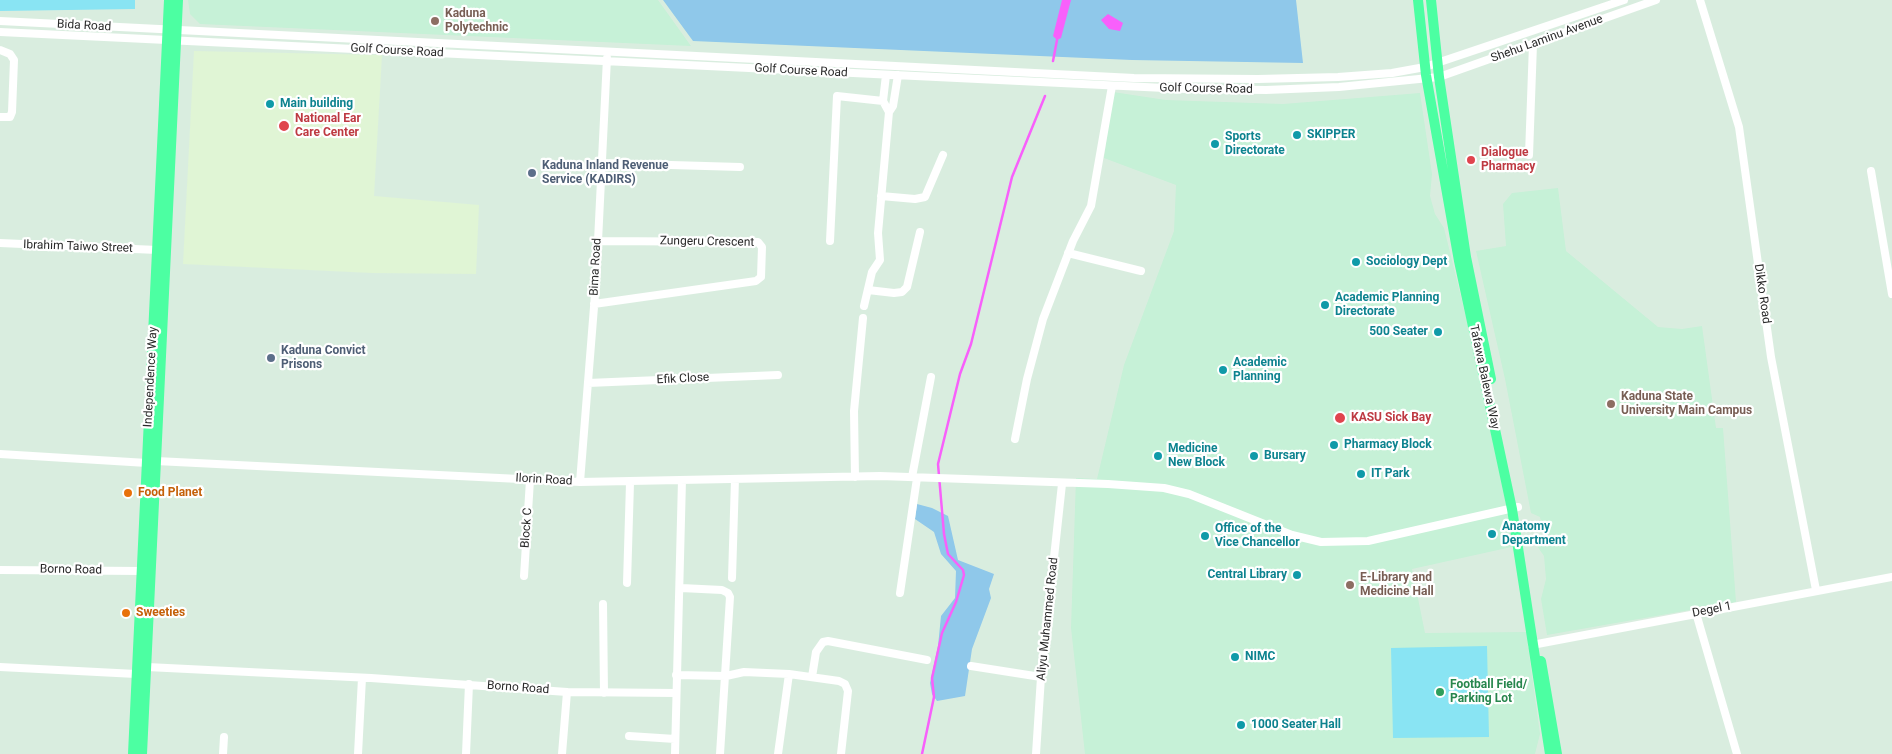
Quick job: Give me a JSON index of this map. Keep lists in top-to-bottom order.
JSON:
{
  "streets": {
    "main road": ["Independence Way", "Tafawa Balewa Way"],
    "street": [
      "Bida Road",
      "Shehu Laminu Avenue",
      "Golf Course Road",
      "Zungeru Crescent",
      "Ibrahim Taiwo Street",
      "Bima Road",
      "Dikko Road",
      "Efik Close",
      "Ilorin Road",
      "Block C",
      "Borno Road",
      "Degel 1",
      "Aliyu Muhammed Road"
    ]
  },
  "crossings": [
    ["Bida Road", "Golf Course Road"],
    ["Bida Road", "Independence Way"],
    ["Shehu Laminu Avenue", "Golf Course Road"],
    ["Shehu Laminu Avenue", "Tafawa Balewa Way"],
    ["Golf Course Road", "Bima Road"],
    ["Golf Course Road", "Independence Way"],
    ["Golf Course Road", "Tafawa Balewa Way"],
    ["Zungeru Crescent", "Bima Road"],
    ["Ibrahim Taiwo Street", "Independence Way"],
    ["Bima Road", "Efik Close"],
    ["Bima Road", "Ilorin Road"],
    ["Dikko Road", "Degel 1"],
    ["Independence Way", "Ilorin Road"],
    ["Independence Way", "Borno Road"],
    ["Tafawa Balewa Way", "Ilorin Road"],
    ["Tafawa Balewa Way", "Degel 1"],
    ["Ilorin Road", "Block C"],
    ["Ilorin Road", "Aliyu Muhammed Road"]
  ],
  "places": [
    "Kaduna Polytechnic",
    "Main building",
    "National Ear Care Center",
    "SKIPPER",
    "Sports Directorate",
    "Dialogue Pharmacy",
    "Kaduna Inland Revenue Service (KADIRS)",
    "Sociology Dept",
    "Academic Planning Directorate",
    "500 Seater",
    "Kaduna Convict Prisons",
    "Academic Planning",
    "Kaduna State University Main Campus",
    "KASU Sick Bay",
    "Pharmacy Block",
    "Medicine New Block",
    "Bursary",
    "IT Park",
    "Food Planet",
    "Anatomy Department",
    "Office of the Vice Chancellor",
    "Central Library",
    "E-Library and Medicine Hall",
    "Sweeties",
    "NIMC",
    "Football Field/ Parking Lot",
    "1000 Seater Hall"
  ]
}
